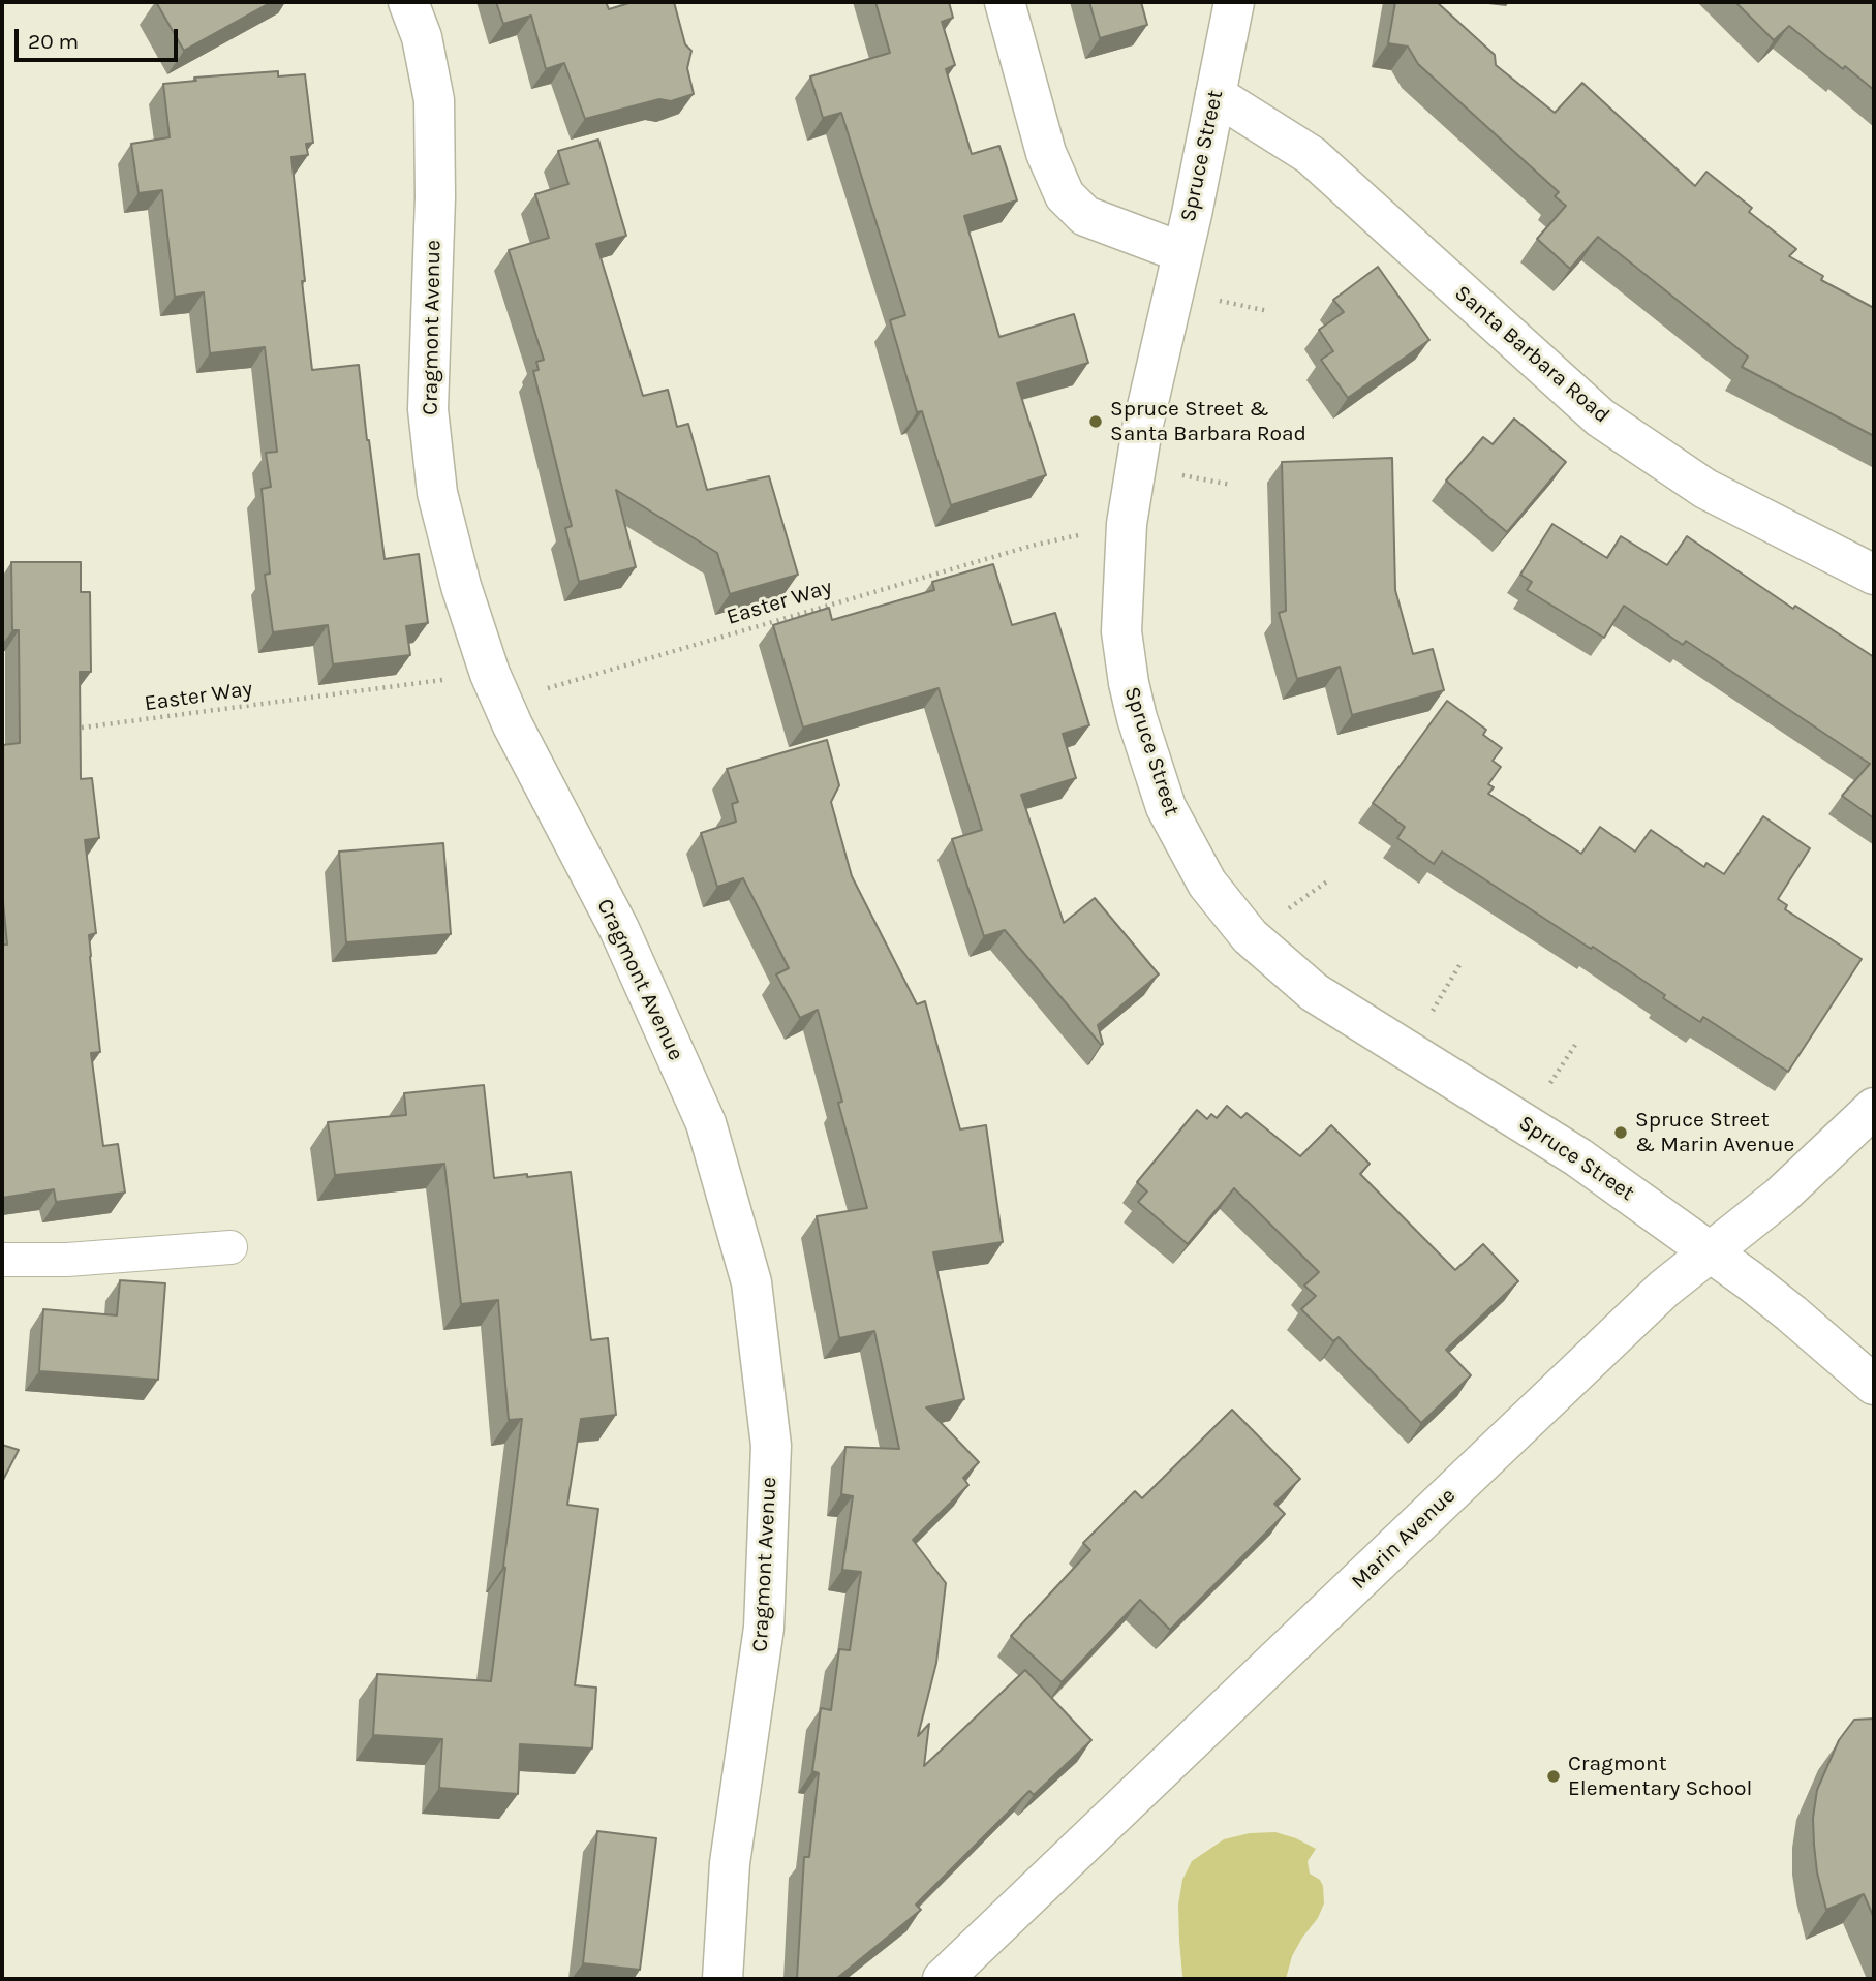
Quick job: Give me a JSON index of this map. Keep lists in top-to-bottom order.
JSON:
{
  "streets": {
    "street": [
      "Spruce Street",
      "Cragmont Avenue",
      "Santa Barbara Road",
      "Marin Avenue"
    ],
    "path": ["Easter Way"]
  },
  "crossings": [
    ["Spruce Street", "Santa Barbara Road"],
    ["Spruce Street", "Marin Avenue"],
    ["Cragmont Avenue", "Easter Way"]
  ],
  "places": ["Spruce Street & Santa Barbara Road", "Spruce Street & Marin Avenue", "Cragmont Elementary School"],
  "scale_bar": "20 m"
}
